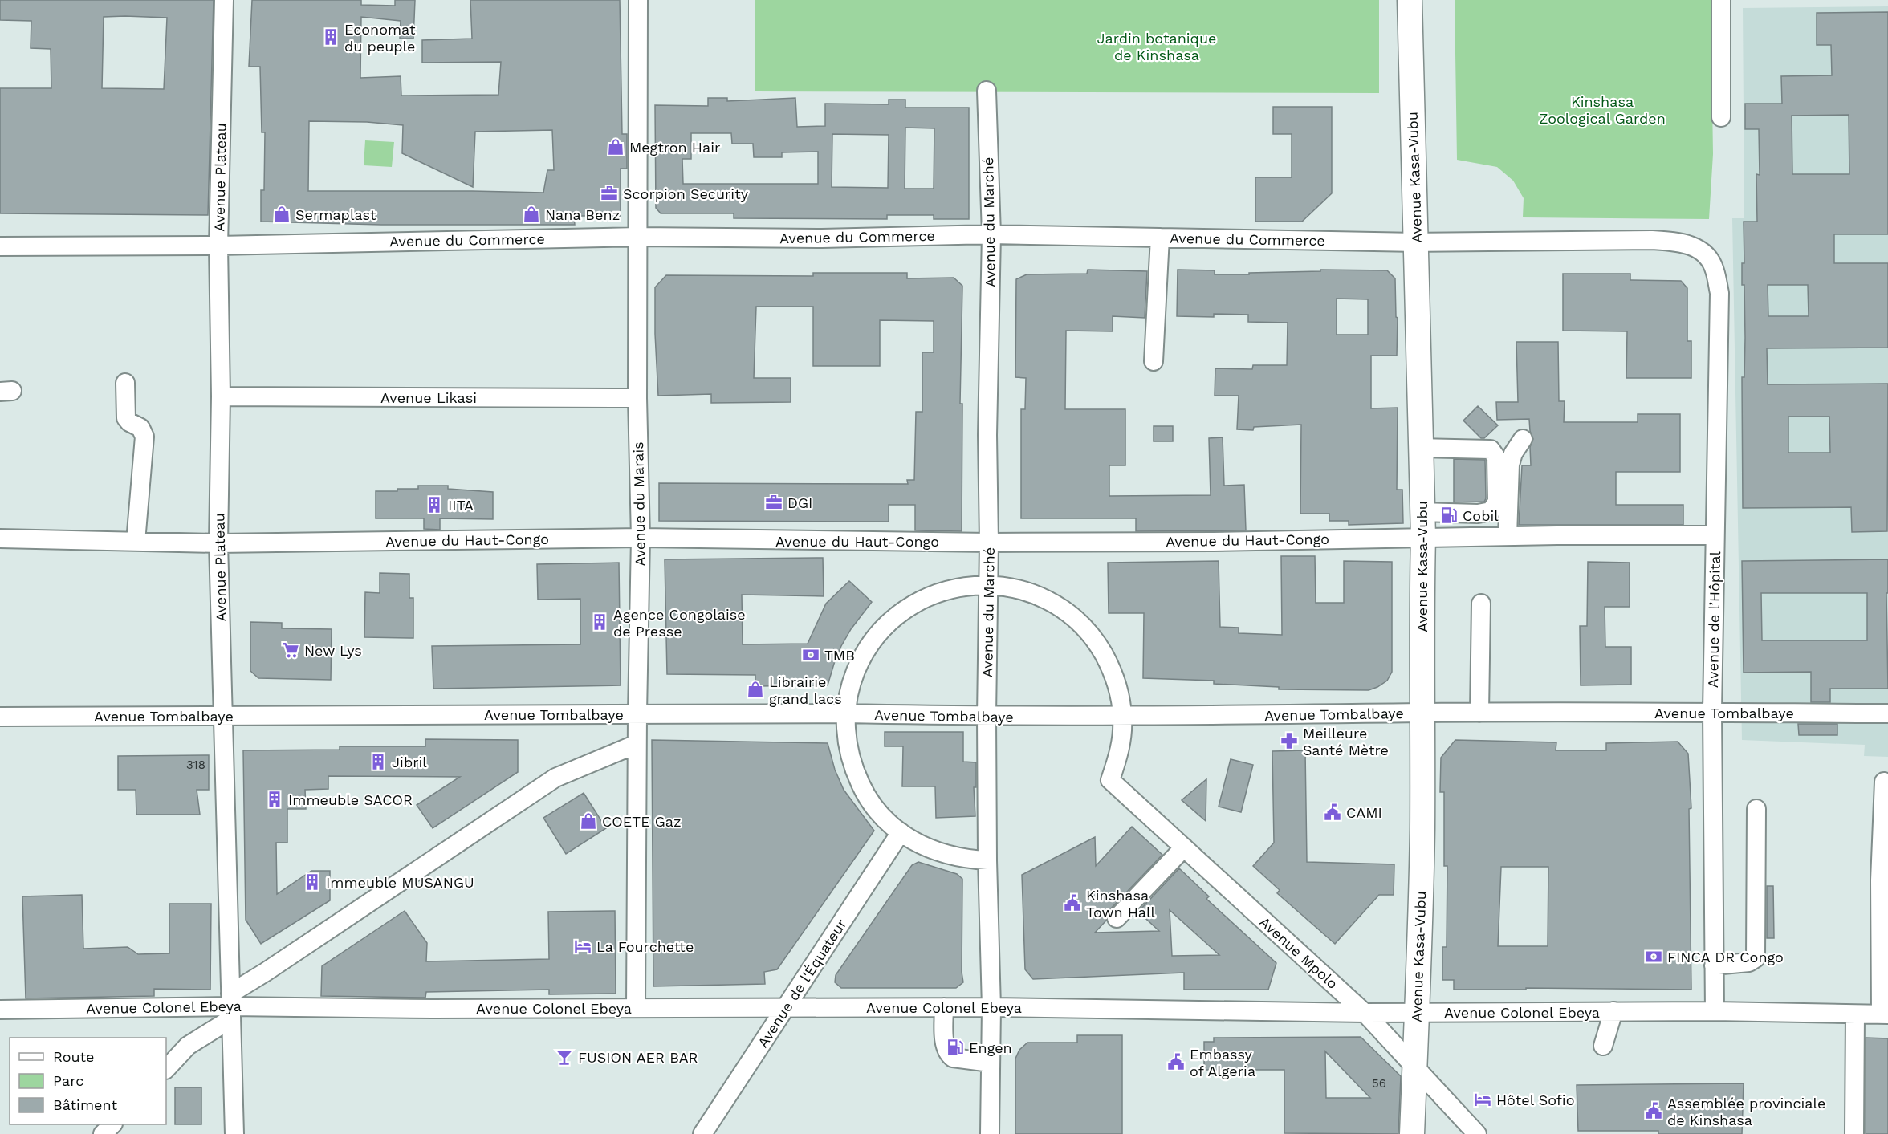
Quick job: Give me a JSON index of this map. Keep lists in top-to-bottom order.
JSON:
{
  "streets": {
    "main road": ["Avenue Kasa-Vubu"],
    "street": [
      "Avenue Plateau",
      "Avenue du Marché",
      "Avenue du Commerce",
      "Avenue Likasi",
      "Avenue du Marais",
      "Avenue du Haut-Congo",
      "Avenue de l’Hôpital",
      "Avenue Tombalbaye",
      "Avenue Mpolo",
      "Avenue de l'Équateur",
      "Avenue Colonel Ebeya"
    ]
  },
  "crossings": [
    ["Avenue Plateau", "Avenue du Commerce"],
    ["Avenue Plateau", "Avenue Likasi"],
    ["Avenue Plateau", "Avenue du Haut-Congo"],
    ["Avenue Plateau", "Avenue Tombalbaye"],
    ["Avenue Plateau", "Avenue Colonel Ebeya"],
    ["Avenue Kasa-Vubu", "Avenue du Commerce"],
    ["Avenue Kasa-Vubu", "Avenue du Haut-Congo"],
    ["Avenue Kasa-Vubu", "Avenue Tombalbaye"],
    ["Avenue Kasa-Vubu", "Avenue Mpolo"],
    ["Avenue Kasa-Vubu", "Avenue Colonel Ebeya"],
    ["Avenue du Marché", "Avenue du Commerce"],
    ["Avenue du Marché", "Avenue du Haut-Congo"],
    ["Avenue du Marché", "Avenue Tombalbaye"],
    ["Avenue du Marché", "Avenue Colonel Ebeya"],
    ["Avenue du Commerce", "Avenue du Marais"],
    ["Avenue du Commerce", "Avenue de l’Hôpital"],
    ["Avenue Likasi", "Avenue du Marais"],
    ["Avenue du Marais", "Avenue du Haut-Congo"],
    ["Avenue du Marais", "Avenue Tombalbaye"],
    ["Avenue du Marais", "Avenue Colonel Ebeya"],
    ["Avenue du Haut-Congo", "Avenue de l’Hôpital"],
    ["Avenue de l’Hôpital", "Avenue Tombalbaye"],
    ["Avenue de l’Hôpital", "Avenue Colonel Ebeya"],
    ["Avenue Tombalbaye", "Avenue Mpolo"],
    ["Avenue Mpolo", "Avenue Colonel Ebeya"],
    ["Avenue de l'Équateur", "Avenue Colonel Ebeya"]
  ],
  "parks": ["Jardin botanique de Kinshasa", "Kinshasa Zoological Garden"],
  "places": {
    "building": [
      "Economat du peuple",
      "IITA",
      "Agence Congolaise de Presse",
      "Jibril",
      "Immeuble SACOR",
      "Immeuble MUSANGU"
    ],
    "shop": [
      "Megtron Hair",
      "Sermaplast",
      "Nana Benz",
      "Librairie grand lacs",
      "COETE Gaz"
    ],
    "office": ["Scorpion Security", "DGI"],
    "fuel station": ["Cobil", "Engen"],
    "supermarket": ["New Lys"],
    "bank": ["TMB", "FINCA DR Congo"],
    "pharmacy": ["Meilleure Santé Mètre"],
    "public building": [
      "CAMI",
      "Kinshasa Town Hall",
      "Embassy of Algeria",
      "Assemblée provinciale de Kinshasa"
    ],
    "hotel": ["La Fourchette", "Hôtel Sofio"],
    "bar": ["FUSION AER BAR"]
  },
  "house_numbers": ["318", "56"],
  "legend": ["Route", "Parc", "Bâtiment"]
}
